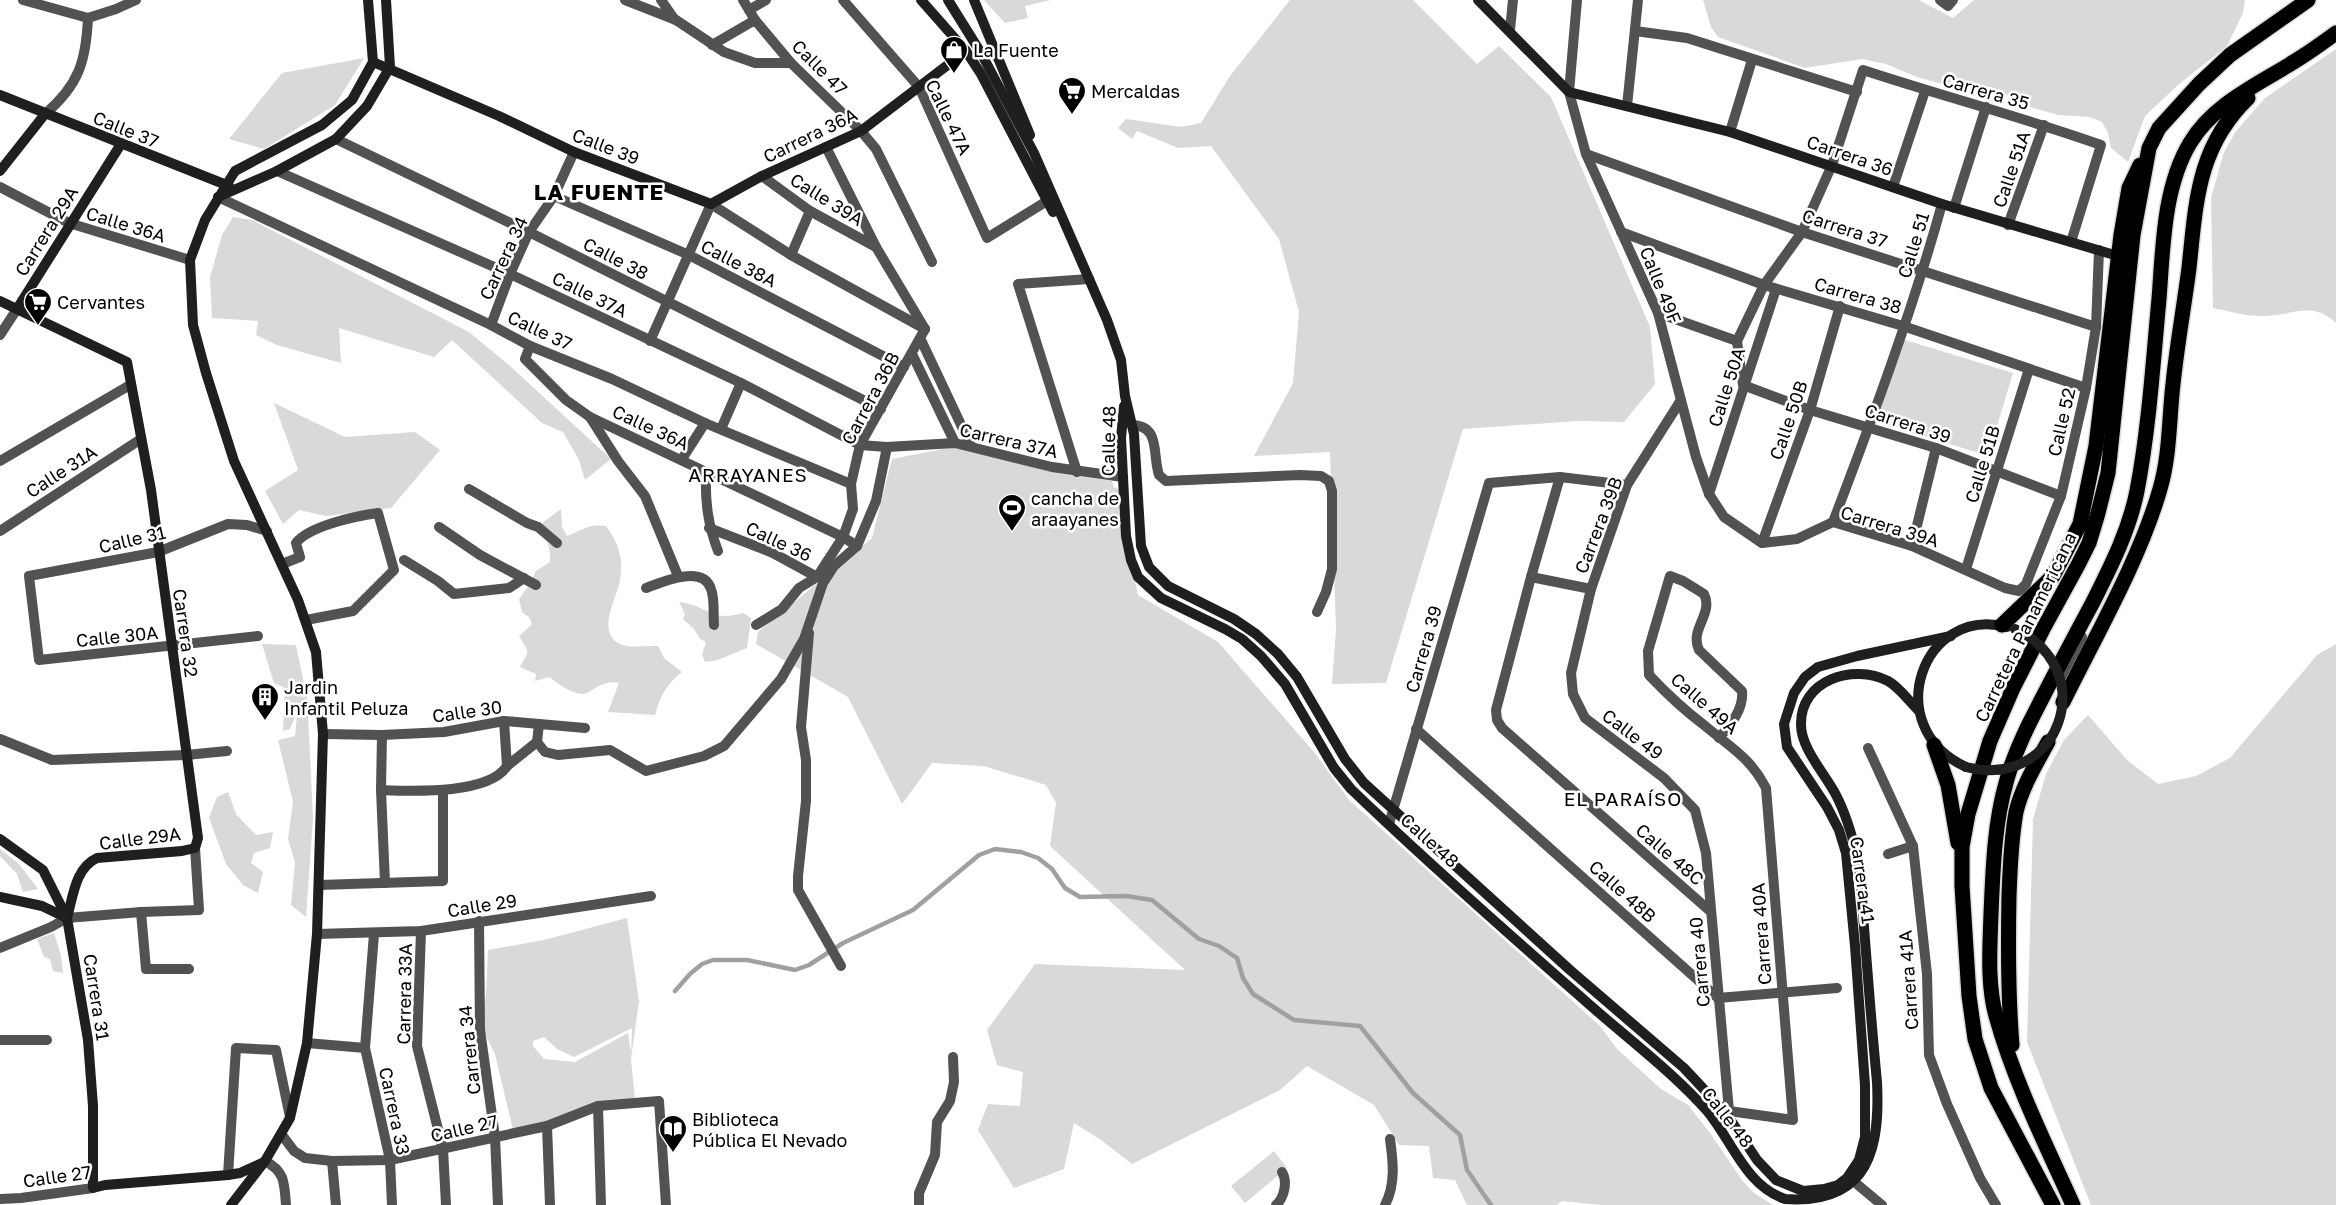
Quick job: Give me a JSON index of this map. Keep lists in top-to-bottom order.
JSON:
{
  "streets": {
    "highway": ["Carretera Panamericana"],
    "main road": [
      "Calle 37",
      "Carrera 36A",
      "Calle 39",
      "Carrera 36",
      "Carrera 29A",
      "Calle 48",
      "Carrera 32",
      "Calle 29A",
      "Carrera 41",
      "Carrera 31",
      "Calle 27"
    ],
    "street": [
      "Calle 47",
      "Carrera 35",
      "Calle 47A",
      "Calle 51A",
      "Calle 39A",
      "Calle 36A",
      "Carrera 37",
      "Calle 51",
      "Carrera 34",
      "Calle 38",
      "Calle 38A",
      "Calle 49F",
      "Calle 37A",
      "Carrera 38",
      "Calle 50A",
      "Carrera 36B",
      "Calle 50B",
      "Calle 52",
      "Carrera 39",
      "Carrera 37A",
      "Calle 51B",
      "Calle 31A",
      "Carrera 39B",
      "Carrera 39A",
      "Calle 31",
      "Calle 36",
      "Calle 30A",
      "Calle 49A",
      "Calle 30",
      "Calle 49",
      "Calle 48C",
      "Calle 48B",
      "Calle 29",
      "Carrera 40A",
      "Carrera 40",
      "Carrera 41A",
      "Carrera 33A",
      "Carrera 33"
    ]
  },
  "crossings": [
    ["Calle 47", "Carrera 36A"],
    ["Carrera 35", "Carrera 36"],
    ["Carrera 35", "Calle 51A"],
    ["Carrera 35", "Calle 51"],
    ["Calle 47A", "Carrera 36A"],
    ["Calle 47A", "Calle 48"],
    ["Calle 37", "Calle 36A"],
    ["Calle 37", "Carrera 29A"],
    ["Calle 37", "Carrera 34"],
    ["Calle 37", "Carrera 36B"],
    ["Carrera 36A", "Calle 39"],
    ["Carrera 36A", "Calle 39A"],
    ["Carrera 36A", "Calle 48"],
    ["Calle 39", "Carrera 34"],
    ["Calle 39", "Carrera 36B"],
    ["Carrera 36", "Calle 51A"],
    ["Carrera 36", "Calle 51"],
    ["Carrera 36", "Calle 49F"],
    ["Carrera 36", "Calle 52"],
    ["Calle 36A", "Carrera 29A"],
    ["Calle 36A", "Carrera 36B"],
    ["Carrera 37", "Calle 51"],
    ["Carrera 37", "Calle 49F"],
    ["Carrera 37", "Calle 52"],
    ["Carrera 29A", "Carrera 32"],
    ["Calle 51", "Carrera 38"],
    ["Calle 51", "Carrera 39"],
    ["Calle 51", "Carrera 39A"],
    ["Carrera 34", "Calle 38"],
    ["Carrera 34", "Calle 38A"],
    ["Carrera 34", "Calle 37A"],
    ["Carrera 34", "Calle 29"],
    ["Carrera 34", "Calle 27"],
    ["Calle 38", "Carrera 36B"],
    ["Calle 38A", "Carrera 36B"],
    ["Calle 49F", "Carrera 38"],
    ["Calle 49F", "Calle 50A"],
    ["Calle 49F", "Carrera 39B"],
    ["Calle 37A", "Carrera 36B"],
    ["Calle 37A", "Carrera 37A"],
    ["Carrera 38", "Calle 50A"],
    ["Carrera 38", "Calle 50B"],
    ["Carrera 38", "Calle 52"],
    ["Carrera 38", "Calle 51B"],
    ["Calle 50A", "Carrera 39"],
    ["Carrera 36B", "Calle 36"],
    ["Calle 50B", "Carrera 39"],
    ["Calle 50B", "Carrera 39A"],
    ["Calle 52", "Carrera 39"],
    ["Calle 52", "Carrera 39A"],
    ["Carrera 39", "Calle 48"],
    ["Carrera 39", "Calle 51B"],
    ["Carrera 39", "Calle 48B"],
    ["Carrera 37A", "Calle 48"],
    ["Calle 48", "Carrera 41"],
    ["Calle 48", "Carrera 40A"],
    ["Calle 48", "Carrera 40"],
    ["Calle 51B", "Carrera 39A"],
    ["Calle 31A", "Carrera 32"],
    ["Carrera 39B", "Calle 49"],
    ["Calle 31", "Carrera 32"],
    ["Calle 31", "Calle 30A"],
    ["Carrera 32", "Calle 30A"],
    ["Carrera 32", "Calle 29A"],
    ["Calle 49A", "Carrera 40A"],
    ["Calle 49", "Carrera 40"],
    ["Calle 29A", "Carrera 31"],
    ["Calle 48C", "Carrera 40"],
    ["Calle 48B", "Carrera 40"],
    ["Calle 29", "Carrera 33A"],
    ["Calle 29", "Carrera 33"],
    ["Carrera 40A", "Carrera 40"],
    ["Carrera 33A", "Calle 27"],
    ["Carrera 31", "Calle 27"],
    ["Carrera 33", "Calle 27"]
  ],
  "districts": ["LA FUENTE", "ARRAYANES", "EL PARAÍSO"],
  "places": {
    "shop": ["La Fuente"],
    "supermarket": ["Mercaldas", "Cervantes"],
    "sports": ["cancha de araayanes"],
    "building": ["Jardin Infantil Peluza"],
    "library": ["Biblioteca Pública El Nevado"]
  }
}
